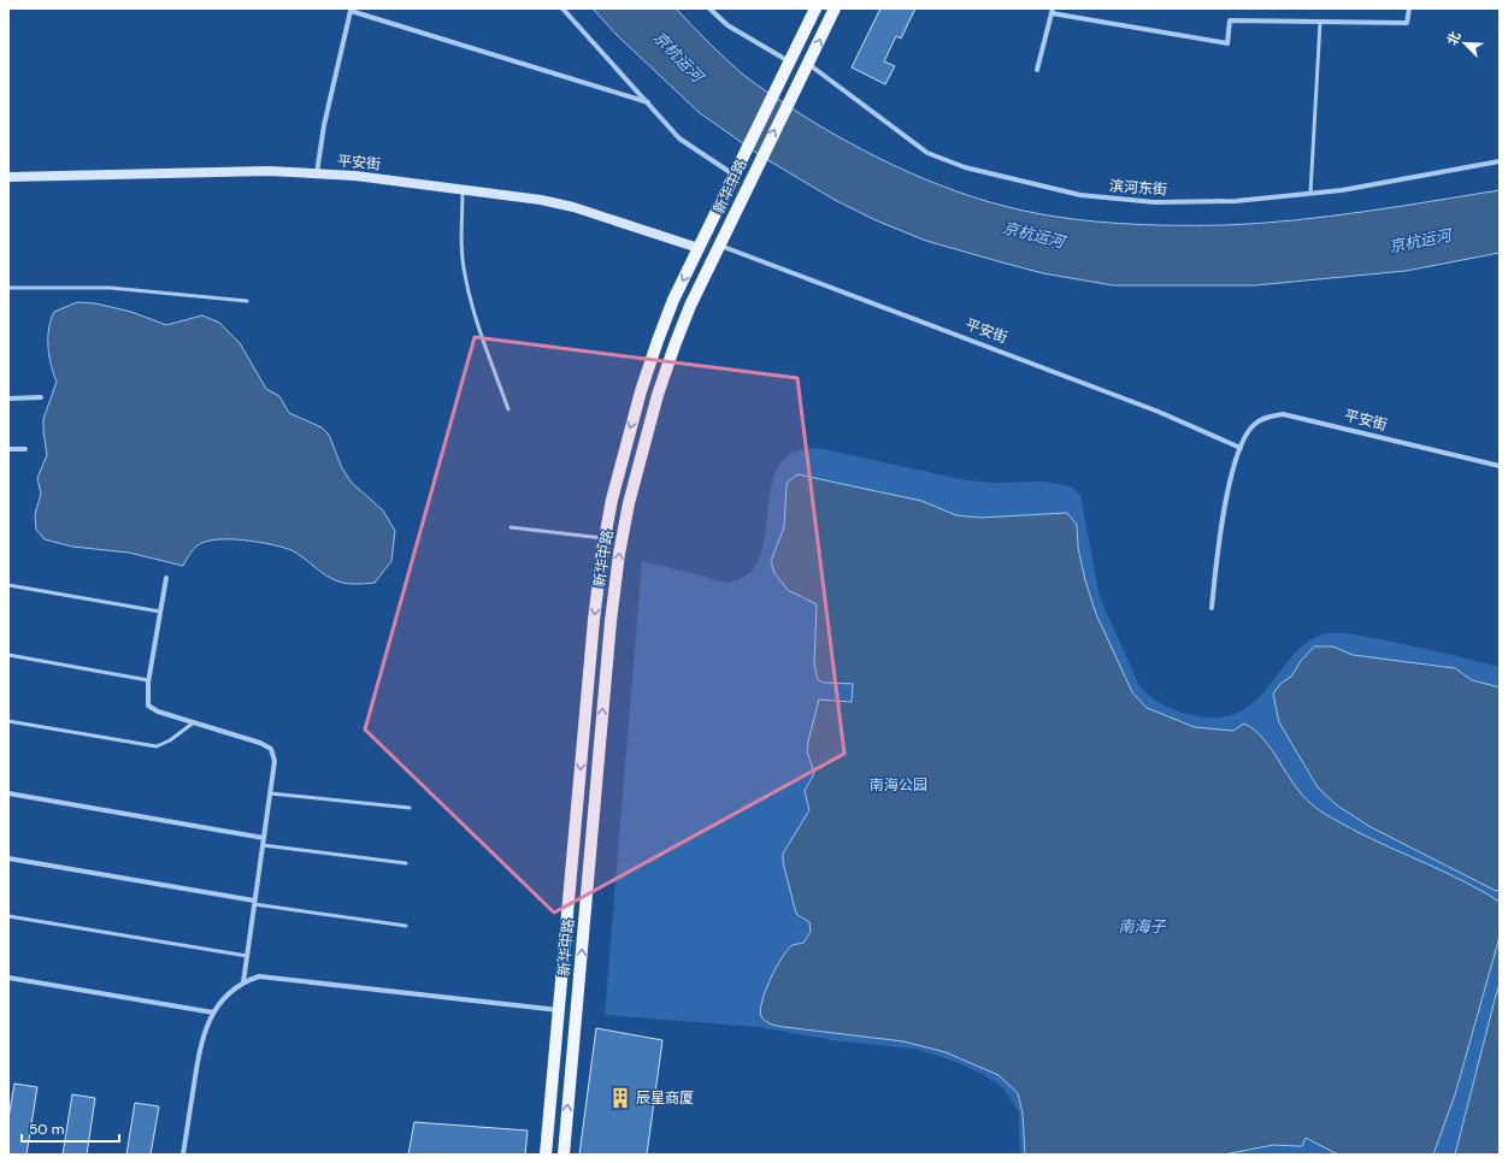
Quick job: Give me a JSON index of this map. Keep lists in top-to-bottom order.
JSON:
{
  "streets": {
    "main road": ["新华中路"],
    "street": ["平安街", "滨河东街"]
  },
  "crossings": [
    ["平安街", "新华中路"],
    ["新华中路", "滨河东街"]
  ],
  "water": ["京杭运河", "南海子"],
  "parks": ["南海公园"],
  "places": {
    "building": ["辰星商厦"]
  },
  "scale_bar": "50 m",
  "north": "top left"
}
